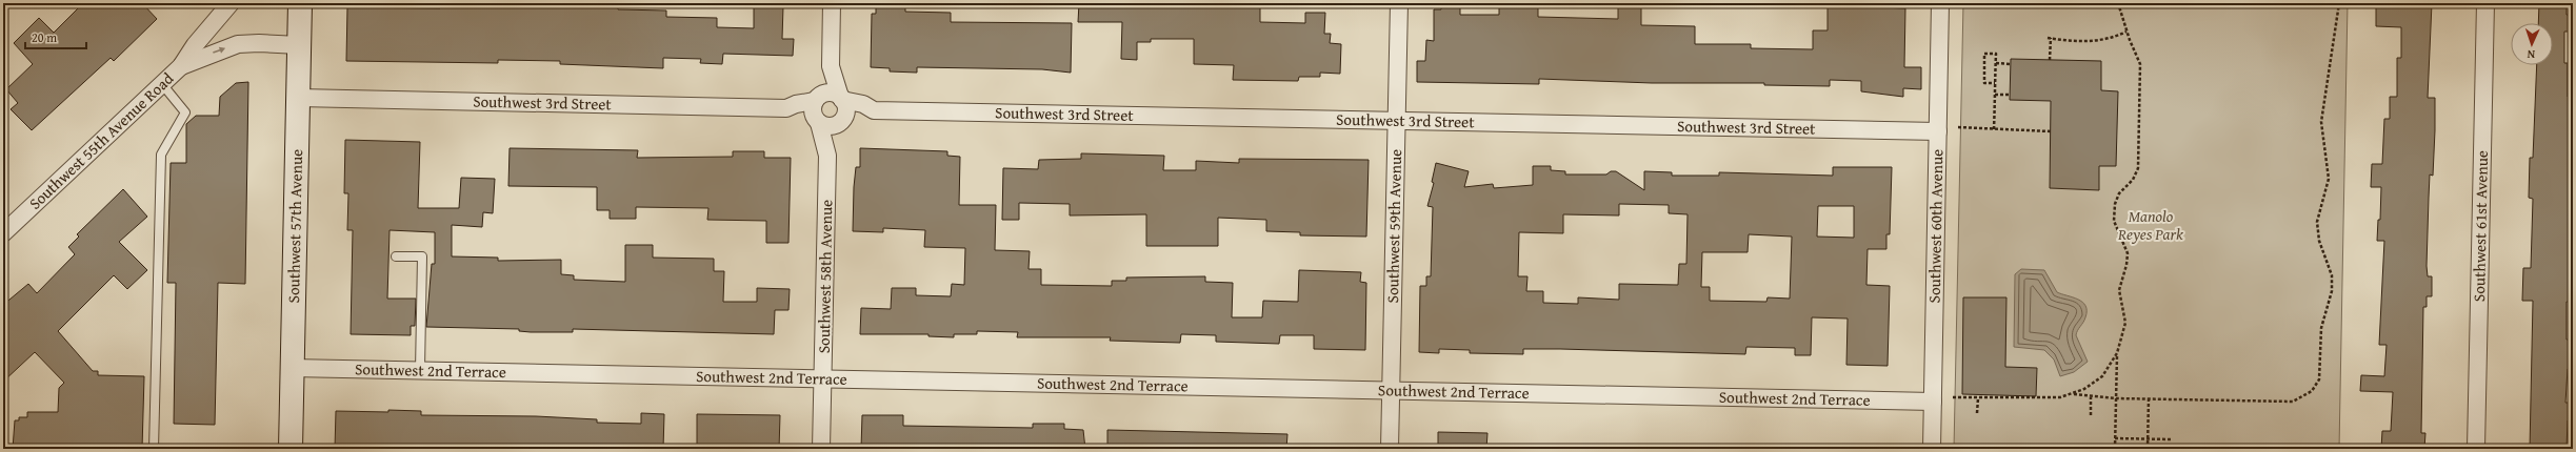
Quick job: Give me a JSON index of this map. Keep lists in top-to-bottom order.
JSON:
{
  "streets": {
    "main road": ["Southwest 57th Avenue"],
    "street": [
      "Southwest 3rd Street",
      "Southwest 55th Avenue Road",
      "Southwest 59th Avenue",
      "Southwest 60th Avenue",
      "Southwest 61st Avenue",
      "Southwest 58th Avenue",
      "Southwest 2nd Terrace"
    ]
  },
  "crossings": [
    ["Southwest 3rd Street", "Southwest 57th Avenue"],
    ["Southwest 3rd Street", "Southwest 59th Avenue"],
    ["Southwest 3rd Street", "Southwest 60th Avenue"],
    ["Southwest 3rd Street", "Southwest 58th Avenue"],
    ["Southwest 55th Avenue Road", "Southwest 57th Avenue"],
    ["Southwest 57th Avenue", "Southwest 2nd Terrace"],
    ["Southwest 59th Avenue", "Southwest 2nd Terrace"],
    ["Southwest 60th Avenue", "Southwest 2nd Terrace"],
    ["Southwest 58th Avenue", "Southwest 2nd Terrace"]
  ],
  "parks": ["Manolo Reyes Park"],
  "scale_bar": "20 m",
  "north": "bottom"
}
